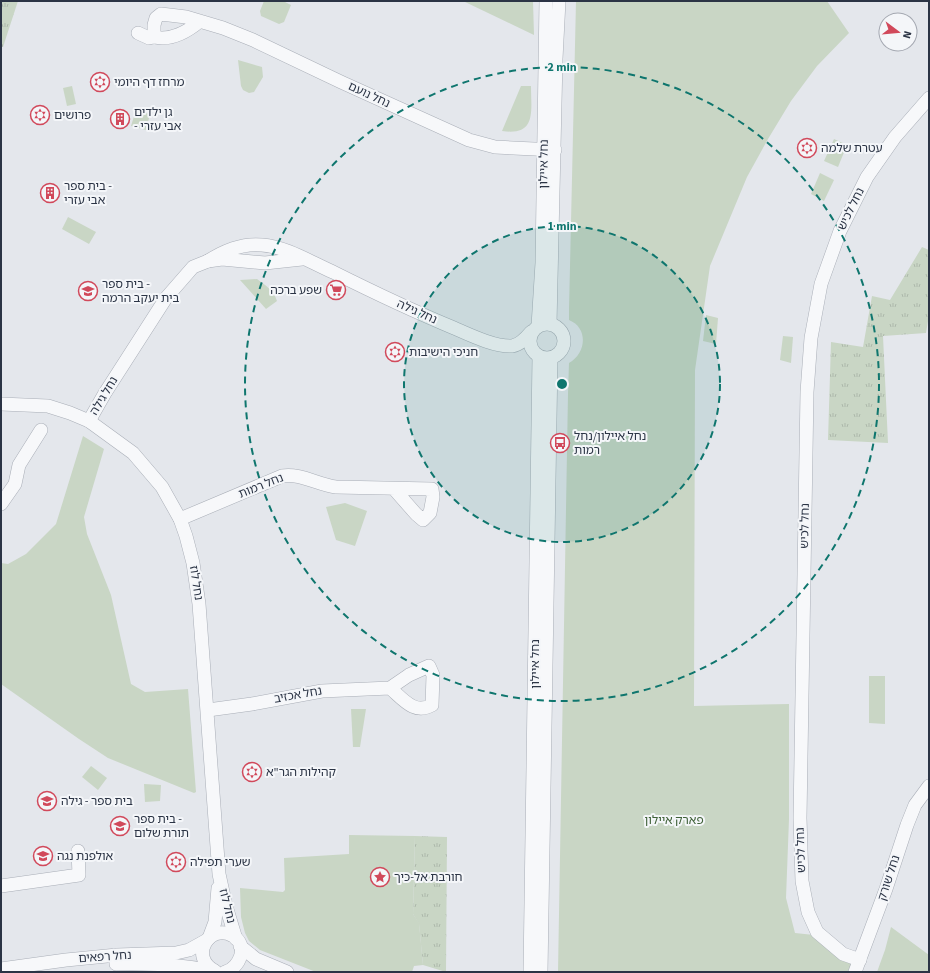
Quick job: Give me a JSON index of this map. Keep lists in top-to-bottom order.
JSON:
{
  "streets": {
    "street": [
      "נחל נועם",
      "נחל איילון",
      "נחל לכיש",
      "נחל גילה",
      "נחל רמות",
      "נחל לוז",
      "נחל אכזיב",
      "נחל שורק",
      "נחל רפאים"
    ]
  },
  "crossings": [
    ["נחל נועם", "נחל איילון"],
    ["נחל איילון", "נחל גילה"],
    ["נחל לכיש", "נחל שורק"],
    ["נחל גילה", "נחל לוז"],
    ["נחל רמות", "נחל לוז"],
    ["נחל לוז", "נחל אכזיב"],
    ["נחל לוז", "נחל רפאים"]
  ],
  "parks": ["פארק איילון"],
  "places": {
    "synagogue": [
      "מרחז דף היומי",
      "פרושים",
      "עטרת שלמה",
      "חניכי הישיבות",
      "קהילות הגר\"א",
      "שערי תפילה"
    ],
    "building": ["גן ילדים - אבי עזרי", "בית ספר - אבי עזרי"],
    "supermarket": ["שפע ברכה"],
    "school or university": [
      "בית ספר - בית יעקב הרמה",
      "בית ספר - גילה",
      "בית ספר - תורת שלום",
      "אולפנת נגה"
    ],
    "bus stop": ["נחל איילון/נחל רמות"],
    "place": ["חורבת אל-כיך"]
  },
  "north": "right",
  "rings": ["2 min", "1 min"]
}
